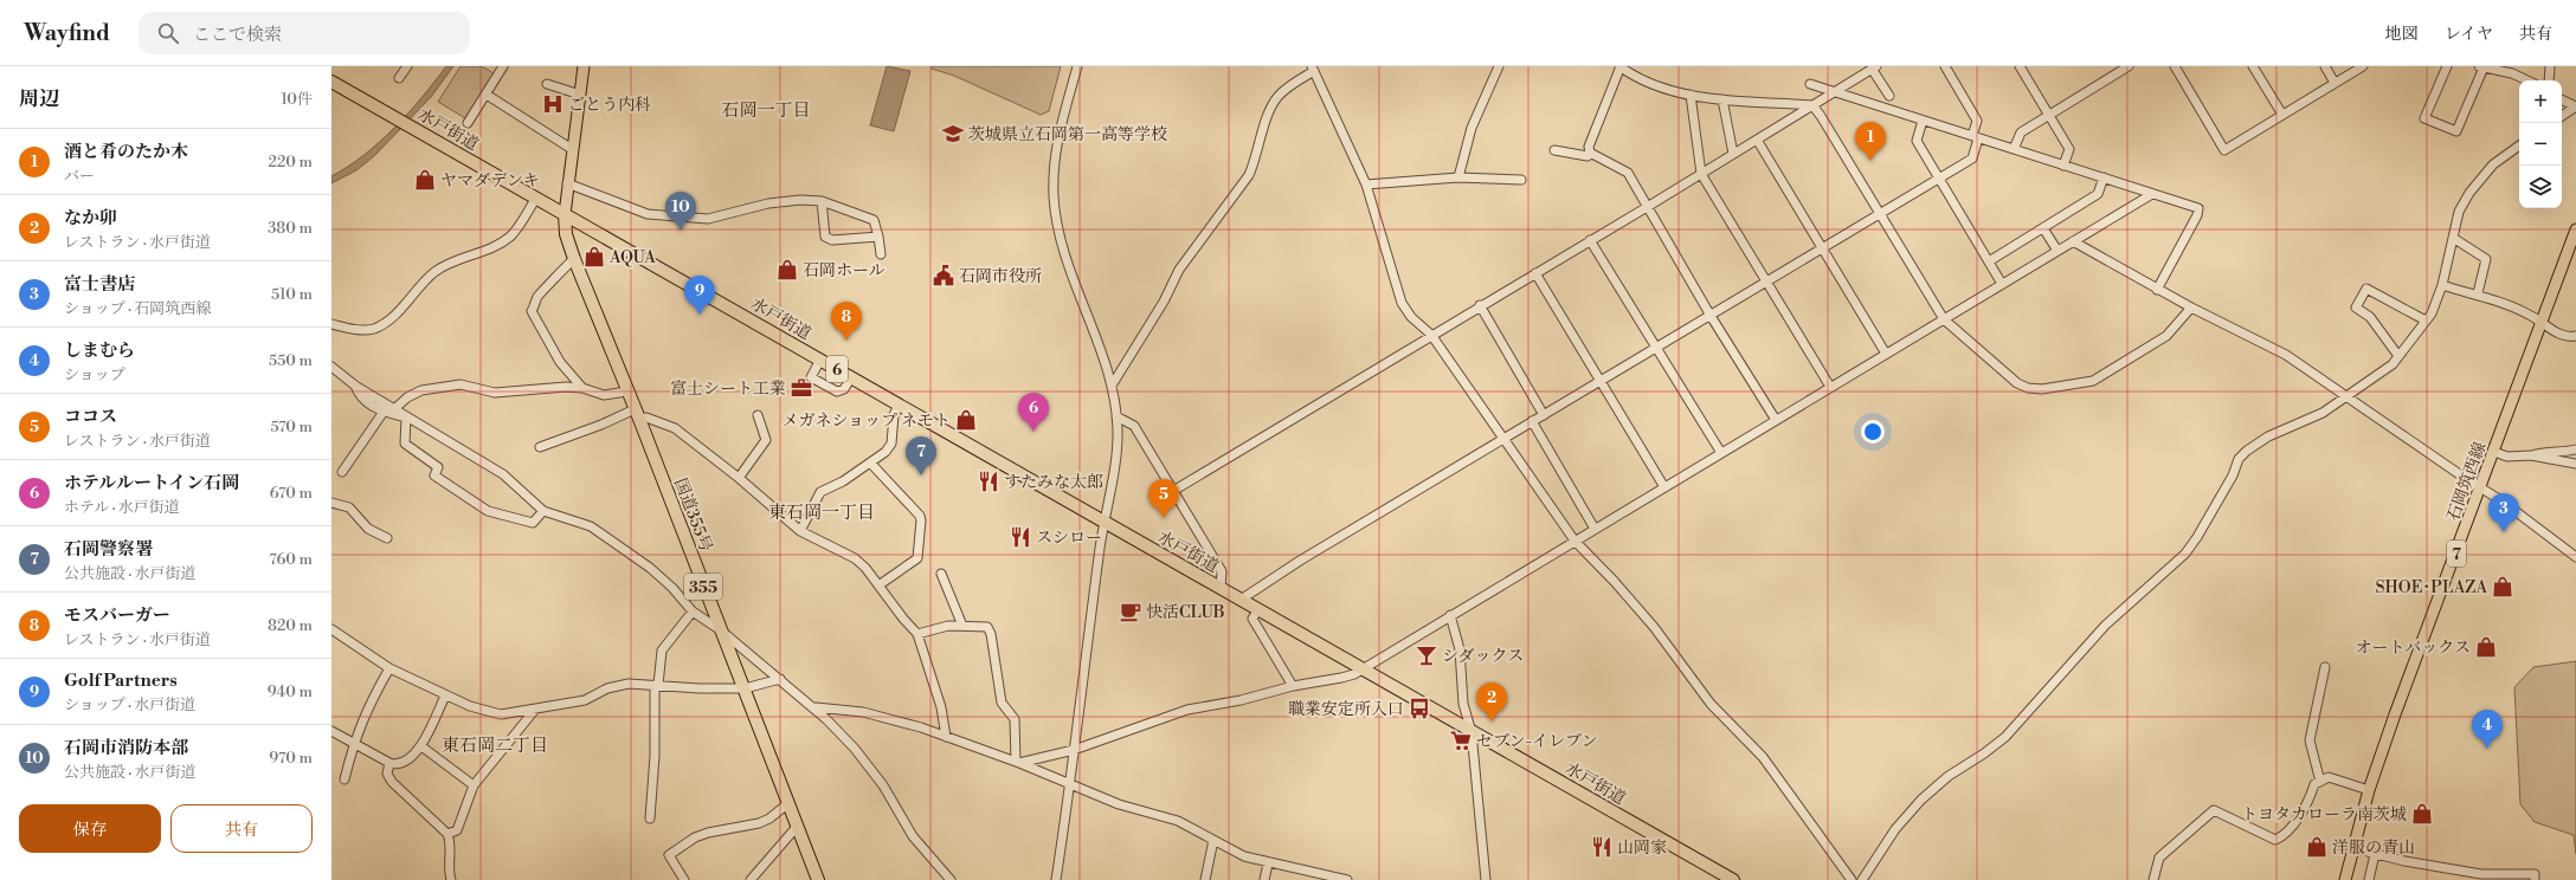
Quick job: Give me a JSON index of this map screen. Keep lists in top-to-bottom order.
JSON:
{
  "streets": {
    "highway": [
      "水戸街道",
      "6",
      "国道355号",
      "355"
    ],
    "main road": ["石岡筑西線", "7"]
  },
  "crossings": [
    ["水戸街道", "国道355号"]
  ],
  "districts": ["石岡一丁目", "東石岡一丁目", "東石岡二丁目"],
  "places": {
    "hospital": ["ごとう内科"],
    "school or university": ["茨城県立石岡第一高等学校"],
    "shop": [
      "ヤマダデンキ",
      "AQUA",
      "石岡ホール",
      "メガネショップ ネモト",
      "SHOE･PLAZA",
      "オートバックス",
      "トヨタカローラ南茨城",
      "洋服の青山"
    ],
    "public building": ["石岡市役所"],
    "office": ["富士シート工業"],
    "restaurant": ["すたみな太郎", "スシロー", "山岡家"],
    "cafe": ["快活CLUB"],
    "bar": ["シダックス"],
    "bus stop": ["職業安定所入口"],
    "supermarket": ["セブン-イレブン"]
  },
  "page": {
    "header": "Wayfind",
    "search": "ここで検索",
    "nav": ["地図", "レイヤ", "共有"],
    "heading": ["周辺", "10件"],
    "map_buttons": ["+", "−"],
    "pins": [
      "1",
      "10",
      "9",
      "8",
      "6",
      "7",
      "5",
      "3",
      "2",
      "4"
    ],
    "list": [
      {
        "mark": "1",
        "name": "酒と肴のたか木",
        "note": "バー",
        "value": "220 m"
      },
      {
        "mark": "2",
        "name": "なか卯",
        "note": "レストラン · 水戸街道",
        "value": "380 m"
      },
      {
        "mark": "3",
        "name": "富士書店",
        "note": "ショップ · 石岡筑西線",
        "value": "510 m"
      },
      {
        "mark": "4",
        "name": "しまむら",
        "note": "ショップ",
        "value": "550 m"
      },
      {
        "mark": "5",
        "name": "ココス",
        "note": "レストラン · 水戸街道",
        "value": "570 m"
      },
      {
        "mark": "6",
        "name": "ホテルルートイン石岡",
        "note": "ホテル · 水戸街道",
        "value": "670 m"
      },
      {
        "mark": "7",
        "name": "石岡警察署",
        "note": "公共施設 · 水戸街道",
        "value": "760 m"
      },
      {
        "mark": "8",
        "name": "モスバーガー",
        "note": "レストラン · 水戸街道",
        "value": "820 m"
      },
      {
        "mark": "9",
        "name": "Golf Partners",
        "note": "ショップ · 水戸街道",
        "value": "940 m"
      },
      {
        "mark": "10",
        "name": "石岡市消防本部",
        "note": "公共施設 · 水戸街道",
        "value": "970 m"
      }
    ],
    "buttons": ["保存", "共有"]
  }
}
